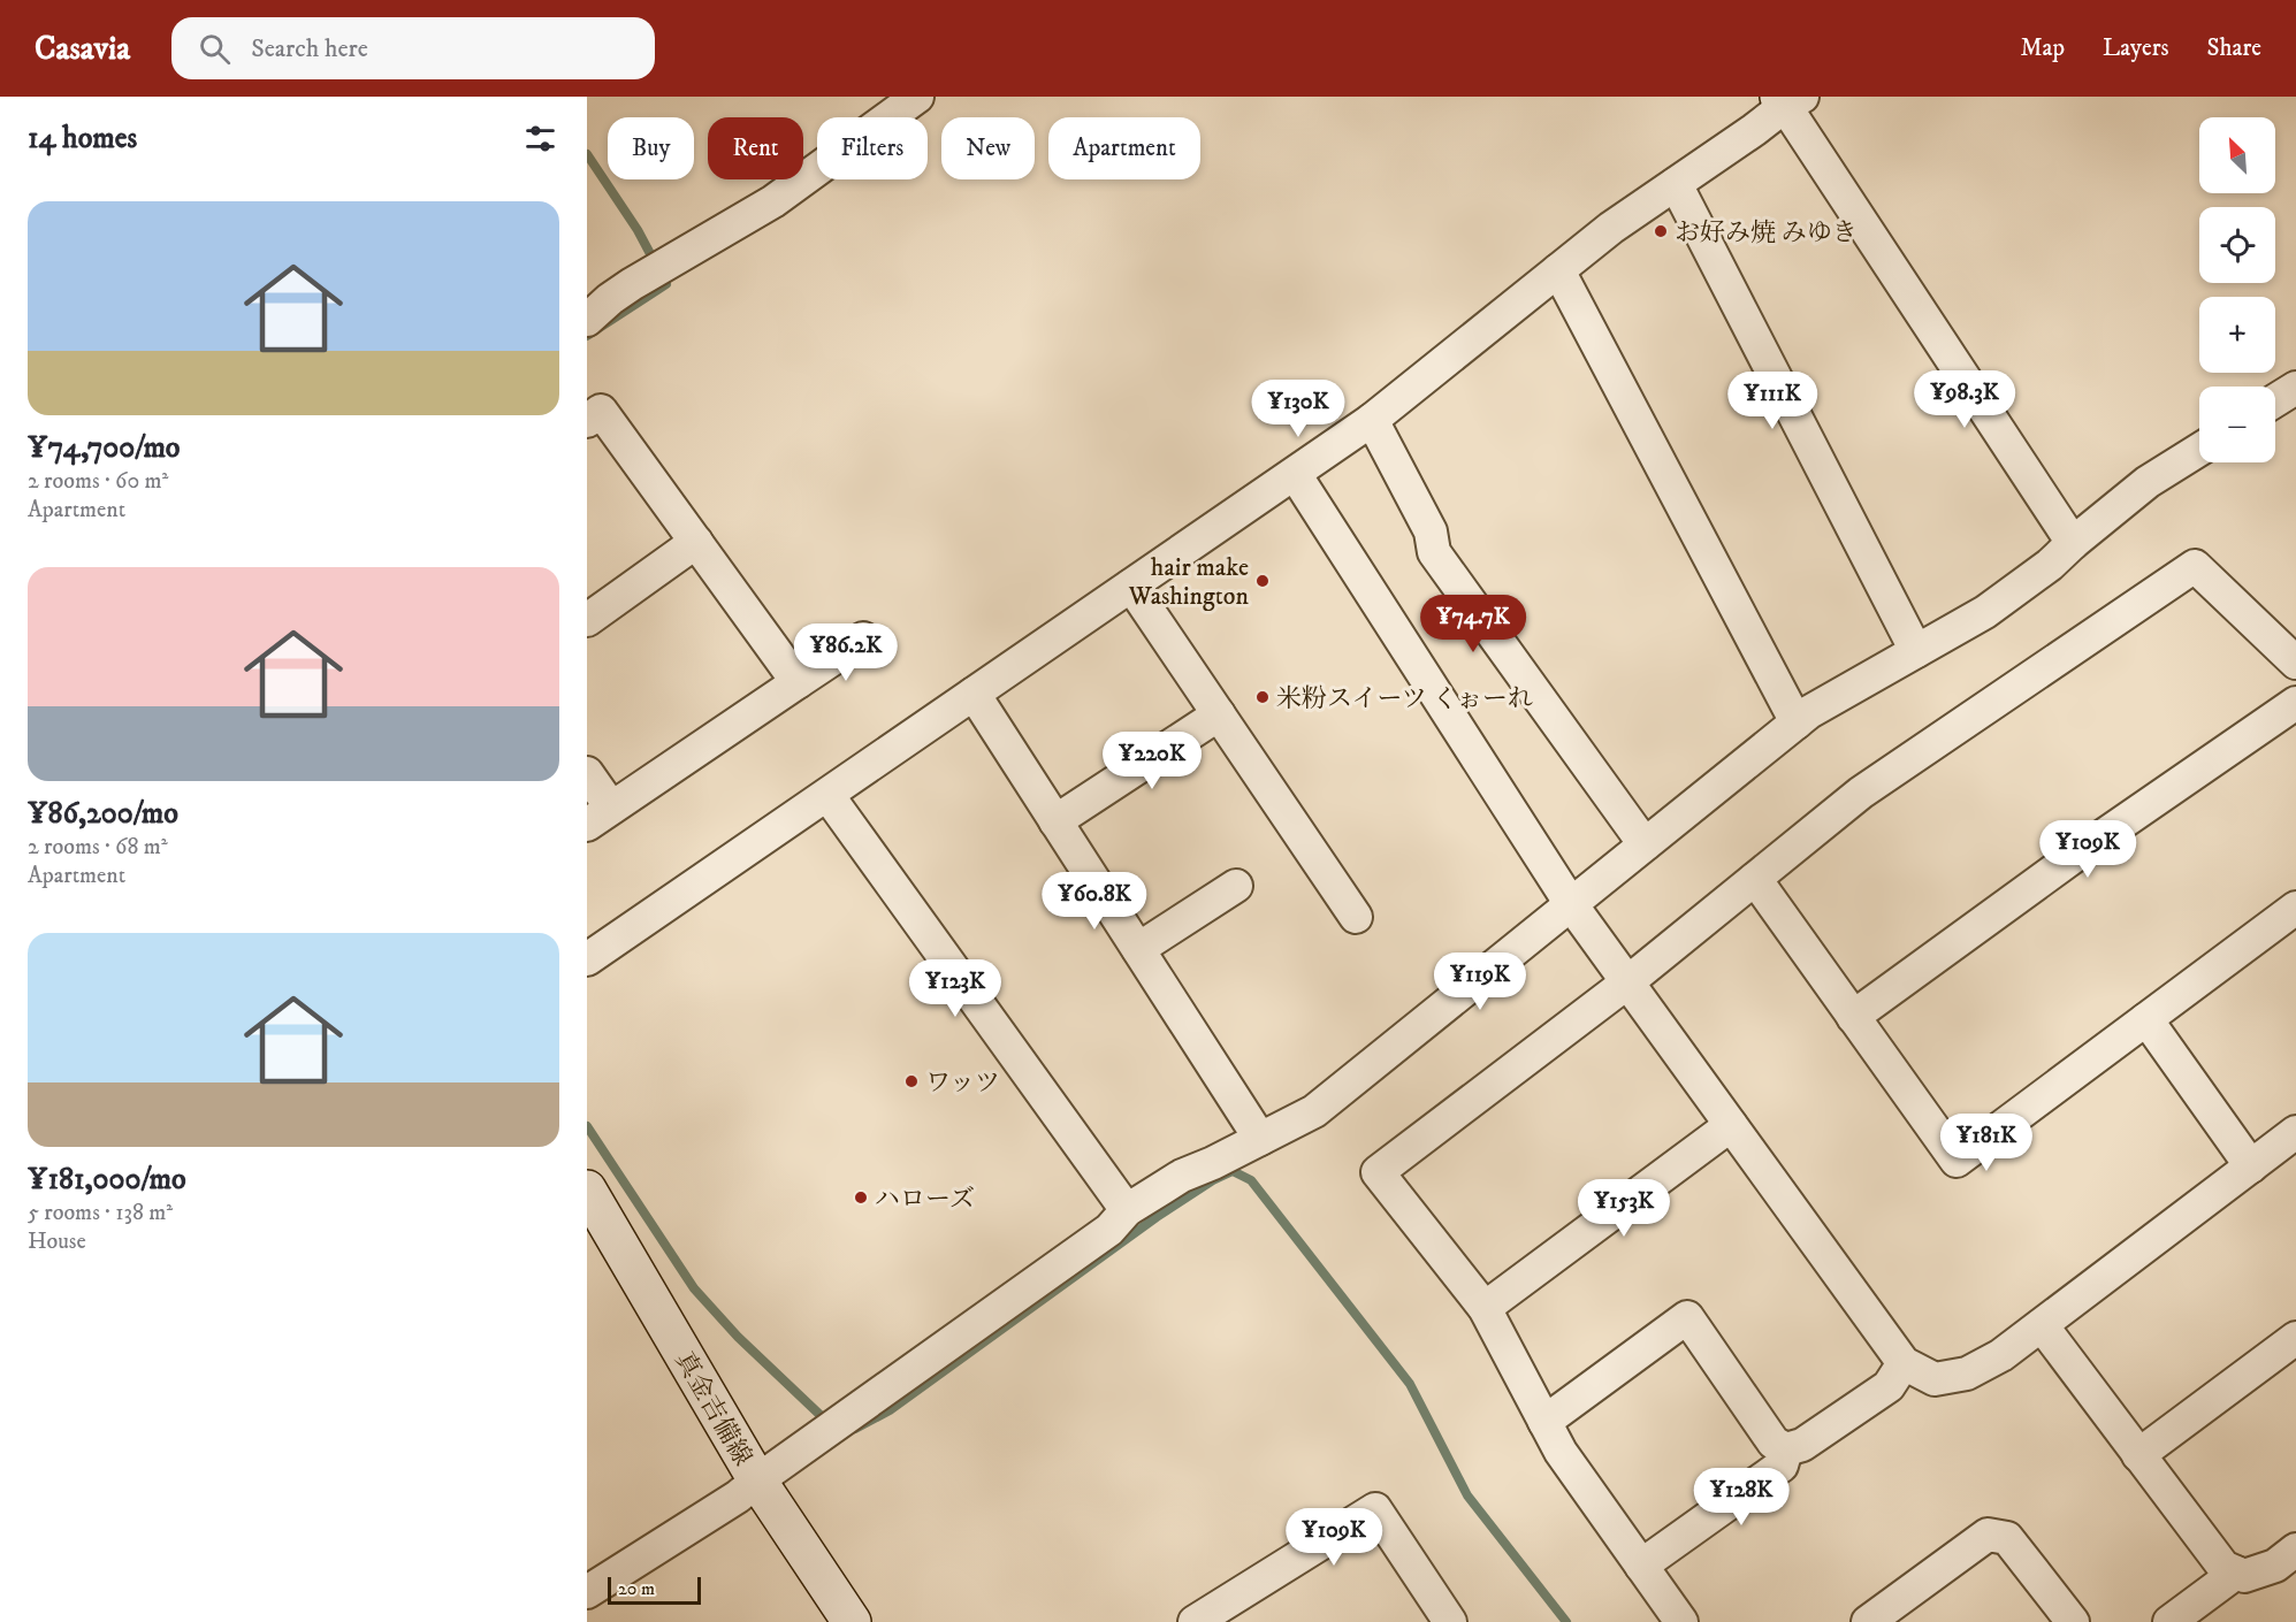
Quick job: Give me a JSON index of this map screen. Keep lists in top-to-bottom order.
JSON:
{
  "streets": {
    "main road": ["真金吉備線"]
  },
  "places": [
    "お好み焼 みゆき",
    "hair make Washington",
    "米粉スイーツ くぉーれ",
    "ワッツ",
    "ハローズ"
  ],
  "scale_bar": "20 m",
  "north": "top left",
  "page": {
    "header": "Casavia",
    "search": "Search here",
    "nav": ["Map", "Layers", "Share"],
    "heading": "14 homes",
    "map_buttons": ["+", "−"],
    "chip": [
      "Buy",
      "Rent",
      "Filters",
      "New",
      "Apartment"
    ],
    "list": [
      {
        "name": "¥74,700/mo",
        "note": "2 rooms · 60 m² · Apartment"
      },
      {
        "name": "¥86,200/mo",
        "note": "2 rooms · 68 m² · Apartment"
      },
      {
        "name": "¥181,000/mo",
        "note": "5 rooms · 138 m² · House"
      }
    ],
    "price": [
      "¥98.3K",
      "¥111K",
      "¥130K",
      "¥74.7K",
      "¥86.2K",
      "¥220K",
      "¥109K",
      "¥60.8K",
      "¥119K",
      "¥123K",
      "¥181K",
      "¥153K",
      "¥128K",
      "¥109K"
    ],
    "scale": "20 m"
  }
}
